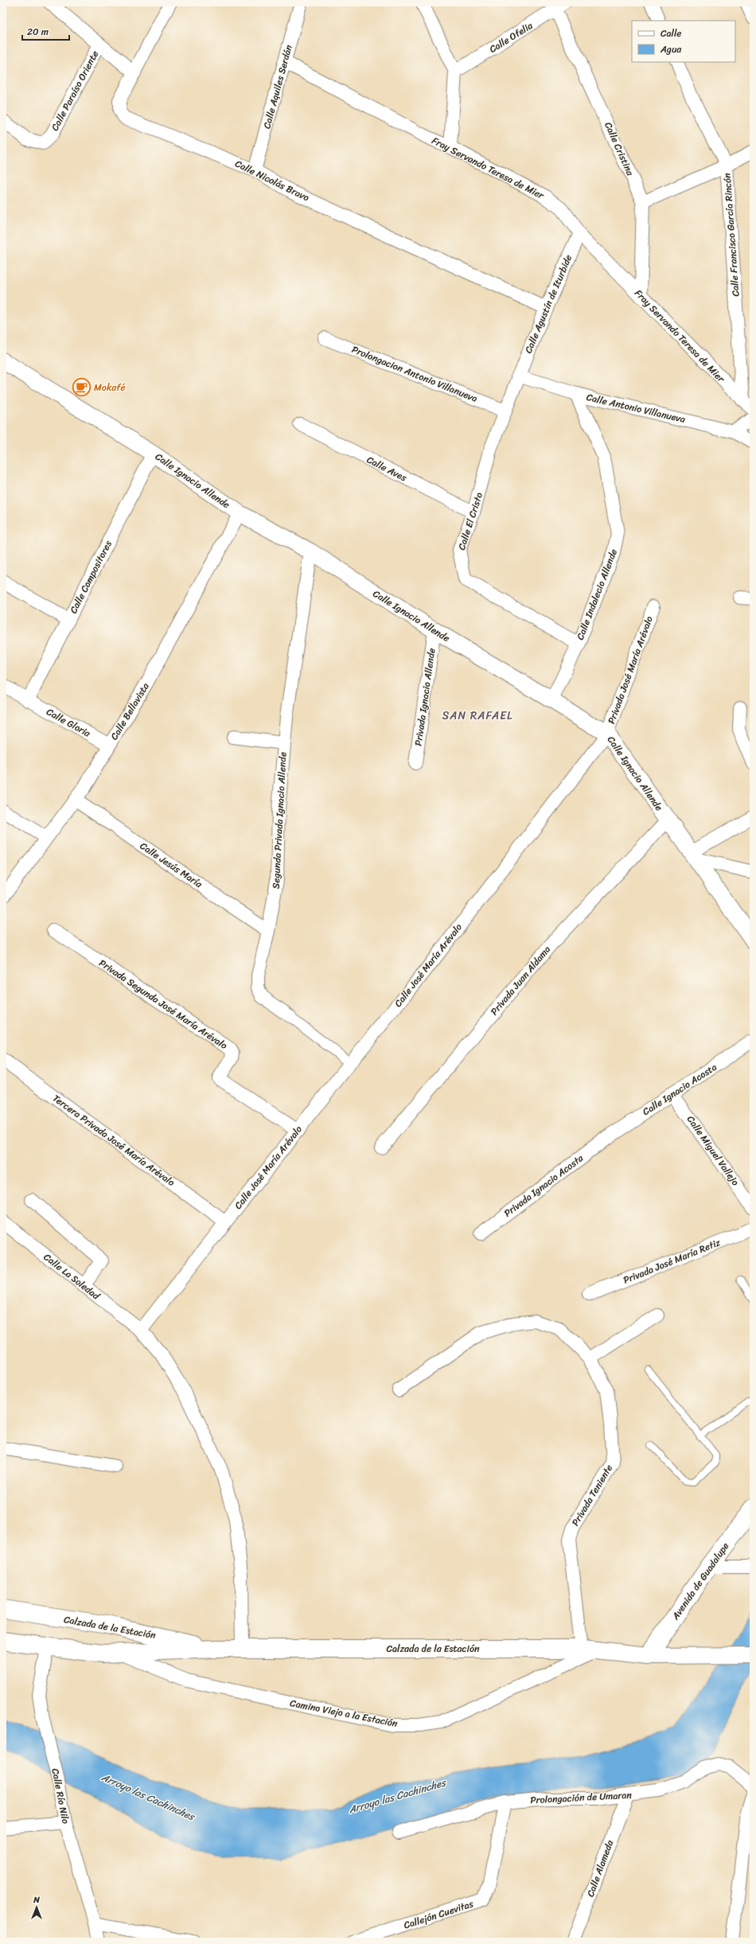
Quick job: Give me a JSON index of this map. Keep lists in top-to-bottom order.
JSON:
{
  "streets": {
    "main road": ["Avenida de Guadalupe", "Calzada de la Estación"],
    "street": [
      "Calle Ofelia",
      "Calle Aquiles Serdán",
      "Calle Paraíso Oriente",
      "Calle Cristina",
      "Fray Servando Teresa de Mier",
      "Calle Nicolás Bravo",
      "Calle Francisco García Rincón",
      "Calle Agustín de Iturbide",
      "Prolongacion Antonio Villanueva",
      "Calle Antonio Villanueva",
      "Calle Aves",
      "Calle Ignacio Allende",
      "Calle El Cristo",
      "Calle Compositores",
      "Calle Indalecio Allende",
      "Privada José María Arévalo",
      "Privada Ignacio Allende",
      "Calle Bellavista",
      "Calle Gloria",
      "Segunda Privada Ignacio Allende",
      "Calle Jesús María",
      "Calle José María Arévalo",
      "Privada Juan Aldama",
      "Privada Segunda José María Arévalo",
      "Calle Ignacio Acosta",
      "Tercera Privada José María Arévalo",
      "Calle Miguel Vallejo",
      "Privada Ignacio Acosta",
      "Privada José María Retiz",
      "Calle La Soledad",
      "Privada Teniente",
      "Camino Viejo a la Estación",
      "Calle Río Nilo",
      "Prolongación de Umaran",
      "Calle Alameda",
      "Callejón Cuevitas"
    ]
  },
  "crossings": [
    ["Calle Ofelia", "Calle Cristina"],
    ["Calle Aquiles Serdán", "Fray Servando Teresa de Mier"],
    ["Calle Aquiles Serdán", "Calle Nicolás Bravo"],
    ["Calle Cristina", "Fray Servando Teresa de Mier"],
    ["Fray Servando Teresa de Mier", "Calle Francisco García Rincón"],
    ["Fray Servando Teresa de Mier", "Calle Agustín de Iturbide"],
    ["Calle Nicolás Bravo", "Calle Agustín de Iturbide"],
    ["Calle Agustín de Iturbide", "Calle Antonio Villanueva"],
    ["Calle Agustín de Iturbide", "Calle El Cristo"],
    ["Prolongacion Antonio Villanueva", "Calle El Cristo"],
    ["Calle Antonio Villanueva", "Calle El Cristo"],
    ["Calle Antonio Villanueva", "Calle Indalecio Allende"],
    ["Calle Aves", "Calle El Cristo"],
    ["Calle Ignacio Allende", "Calle Compositores"],
    ["Calle Ignacio Allende", "Calle Indalecio Allende"],
    ["Calle Ignacio Allende", "Privada José María Arévalo"],
    ["Calle Ignacio Allende", "Privada Ignacio Allende"],
    ["Calle Ignacio Allende", "Calle Bellavista"],
    ["Calle Ignacio Allende", "Segunda Privada Ignacio Allende"],
    ["Calle Ignacio Allende", "Calle José María Arévalo"],
    ["Calle Ignacio Allende", "Privada Juan Aldama"],
    ["Calle El Cristo", "Calle Indalecio Allende"],
    ["Calle Compositores", "Calle Gloria"],
    ["Privada José María Arévalo", "Calle José María Arévalo"],
    ["Calle Bellavista", "Calle Gloria"],
    ["Calle Bellavista", "Calle Jesús María"],
    ["Segunda Privada Ignacio Allende", "Calle Jesús María"],
    ["Segunda Privada Ignacio Allende", "Calle José María Arévalo"],
    ["Calle José María Arévalo", "Privada Segunda José María Arévalo"],
    ["Calle José María Arévalo", "Tercera Privada José María Arévalo"],
    ["Calle José María Arévalo", "Calle La Soledad"],
    ["Calle Ignacio Acosta", "Calle Miguel Vallejo"],
    ["Calle Ignacio Acosta", "Privada Ignacio Acosta"],
    ["Privada Teniente", "Calzada de la Estación"],
    ["Privada Teniente", "Camino Viejo a la Estación"],
    ["Avenida de Guadalupe", "Calzada de la Estación"],
    ["Calzada de la Estación", "Camino Viejo a la Estación"],
    ["Calzada de la Estación", "Calle Río Nilo"],
    ["Prolongación de Umaran", "Calle Alameda"],
    ["Prolongación de Umaran", "Callejón Cuevitas"]
  ],
  "districts": ["SAN RAFAEL"],
  "water": ["Arroyo las Cachinches"],
  "places": {
    "cafe": ["Mokafé"]
  },
  "legend": ["Calle", "Agua"],
  "scale_bar": "20 m",
  "north": "top"
}
